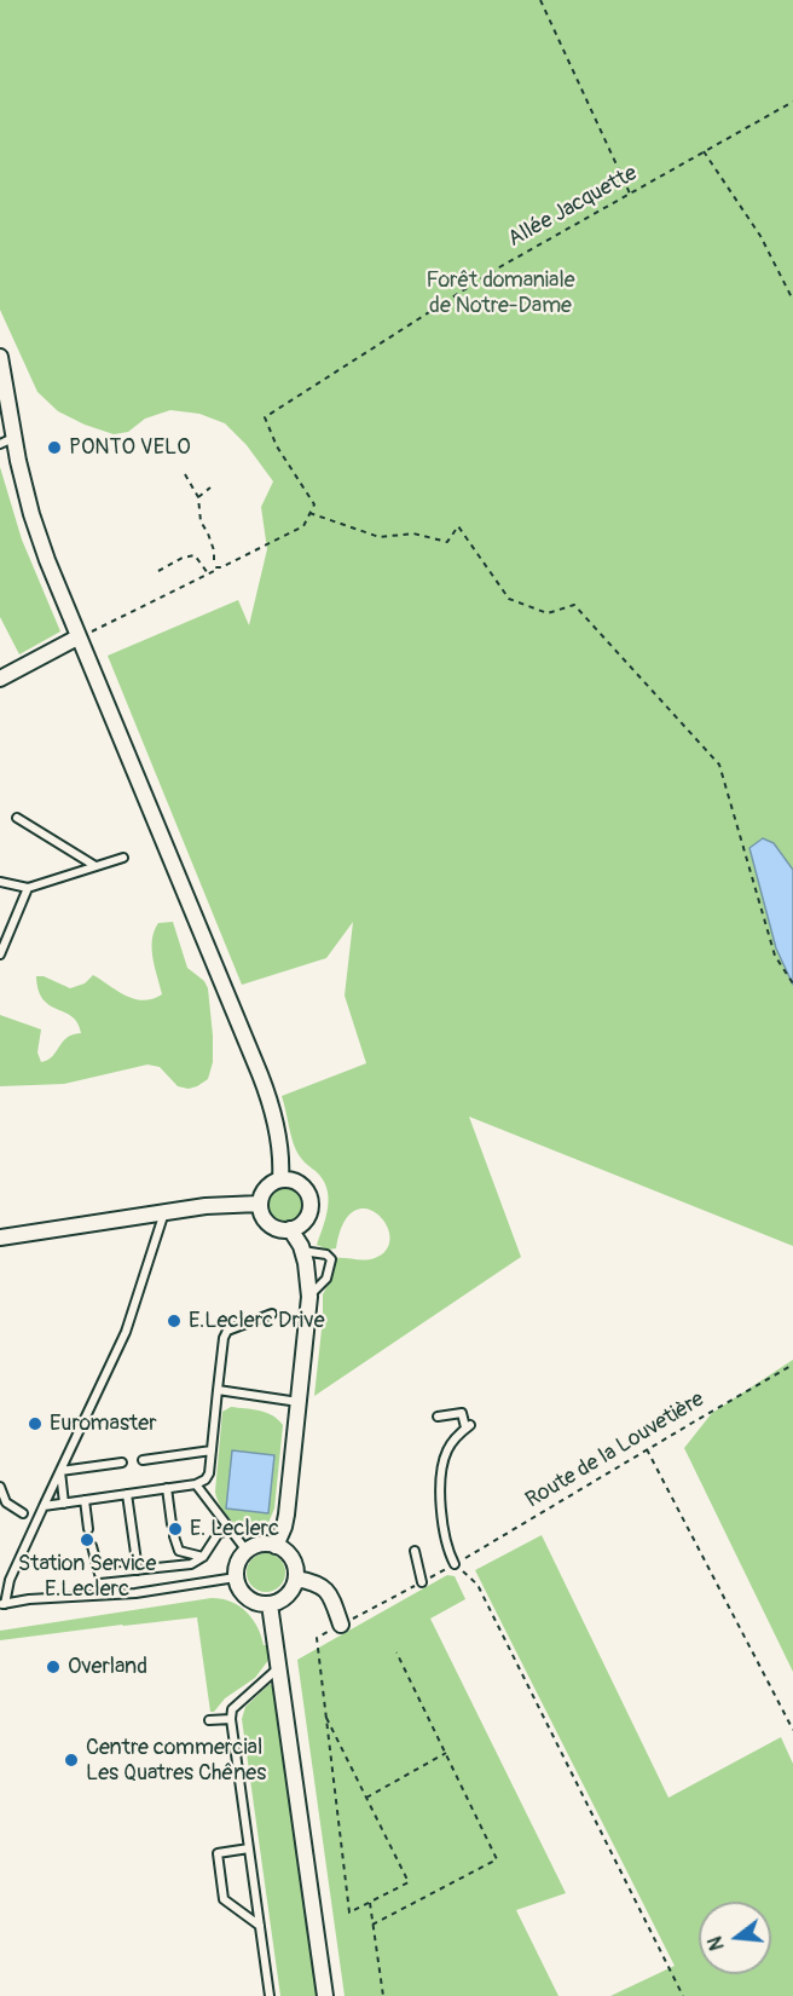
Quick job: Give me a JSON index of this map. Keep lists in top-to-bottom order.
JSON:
{
  "streets": {
    "path": ["Allée Jacquette", "Route de la Louvetière"]
  },
  "parks": ["Forêt domaniale de Notre-Dame"],
  "places": [
    "PONTO VELO",
    "E.Leclerc Drive",
    "Euromaster",
    "E. Leclerc",
    "Station Service E.Leclerc",
    "Overland",
    "Centre commercial Les Quatres Chênes"
  ],
  "north": "left"
}
